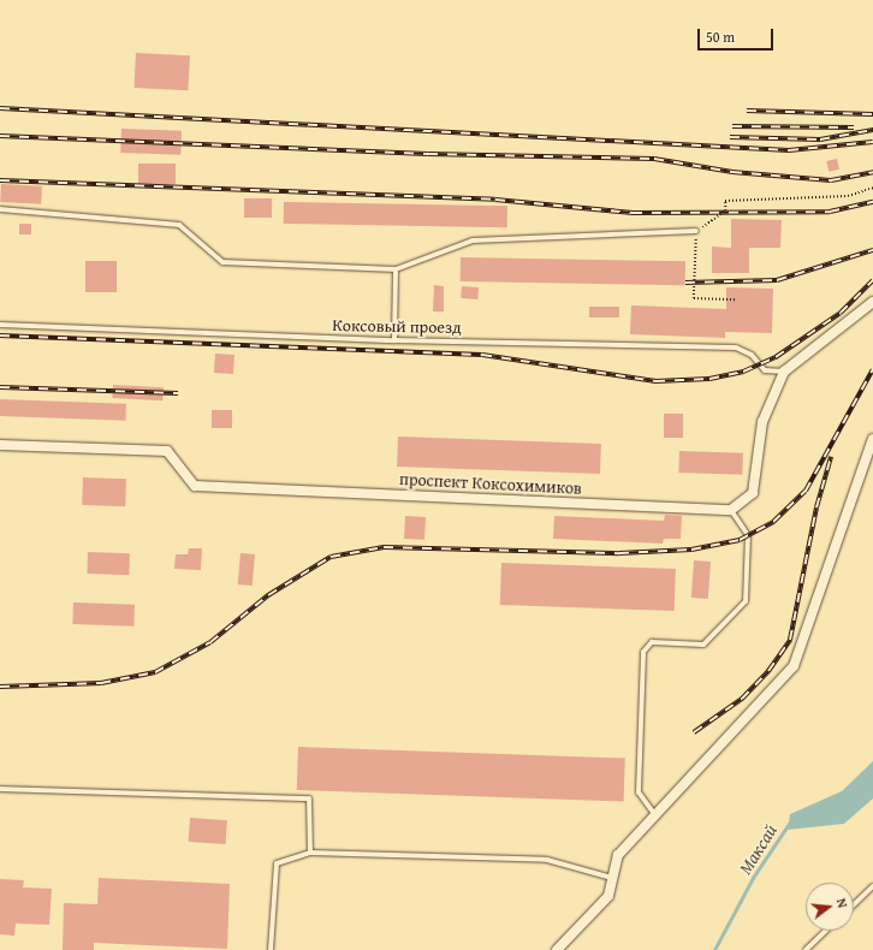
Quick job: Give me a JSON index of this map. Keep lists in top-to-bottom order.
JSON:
{
  "streets": {
    "street": ["проспект Коксохимиков"],
    "lane": ["Коксовый проезд"]
  },
  "water": ["Максай"],
  "scale_bar": "50 m",
  "north": "right"
}
